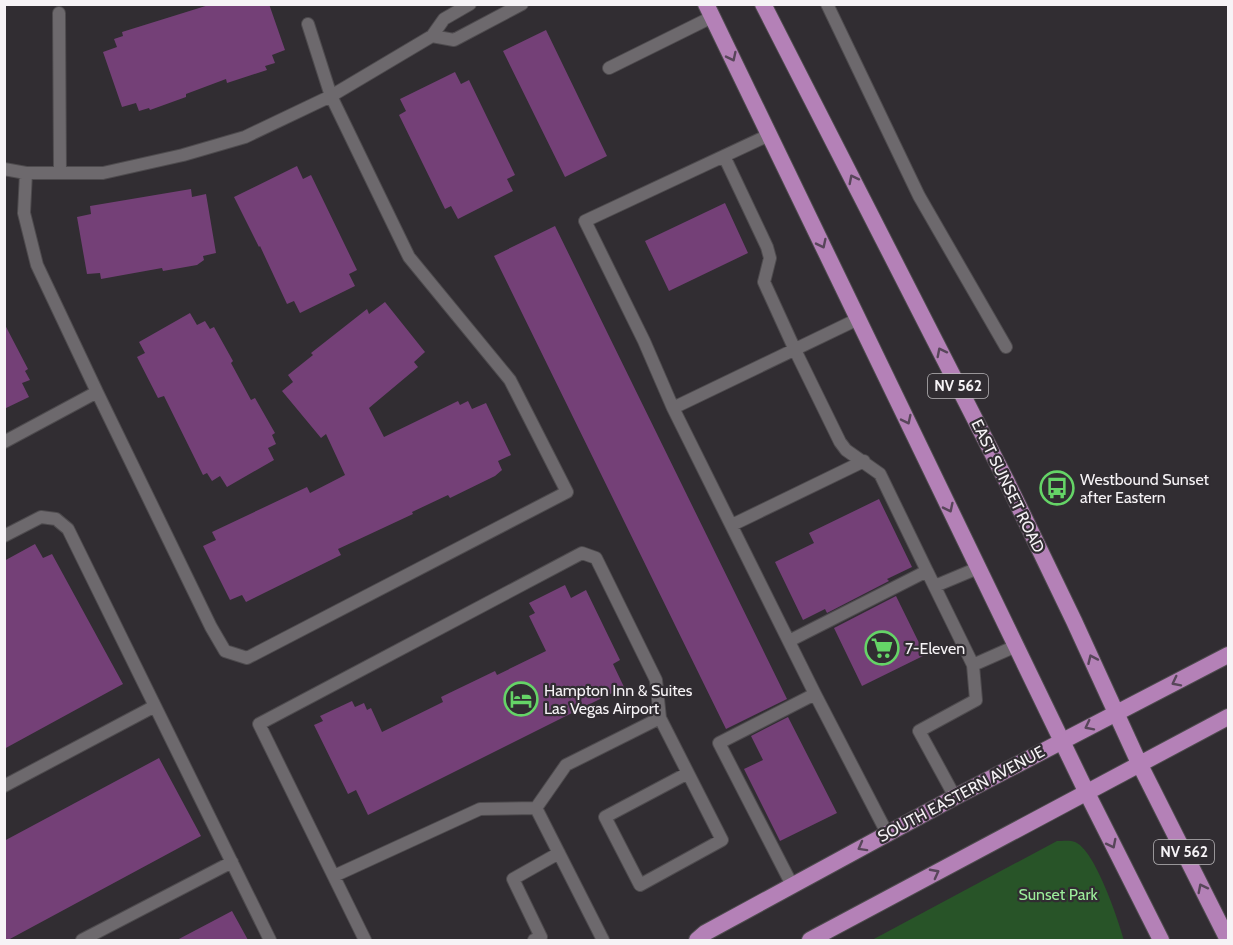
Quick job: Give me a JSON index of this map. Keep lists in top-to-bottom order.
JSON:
{
  "streets": {
    "main road": ["NV 562", "EAST SUNSET ROAD", "SOUTH EASTERN AVENUE"]
  },
  "crossings": [
    ["EAST SUNSET ROAD", "SOUTH EASTERN AVENUE"]
  ],
  "parks": ["Sunset Park"],
  "places": {
    "bus stop": ["Westbound Sunset after Eastern"],
    "supermarket": ["7-Eleven"],
    "hotel": ["Hampton Inn & Suites Las Vegas Airport"]
  }
}
